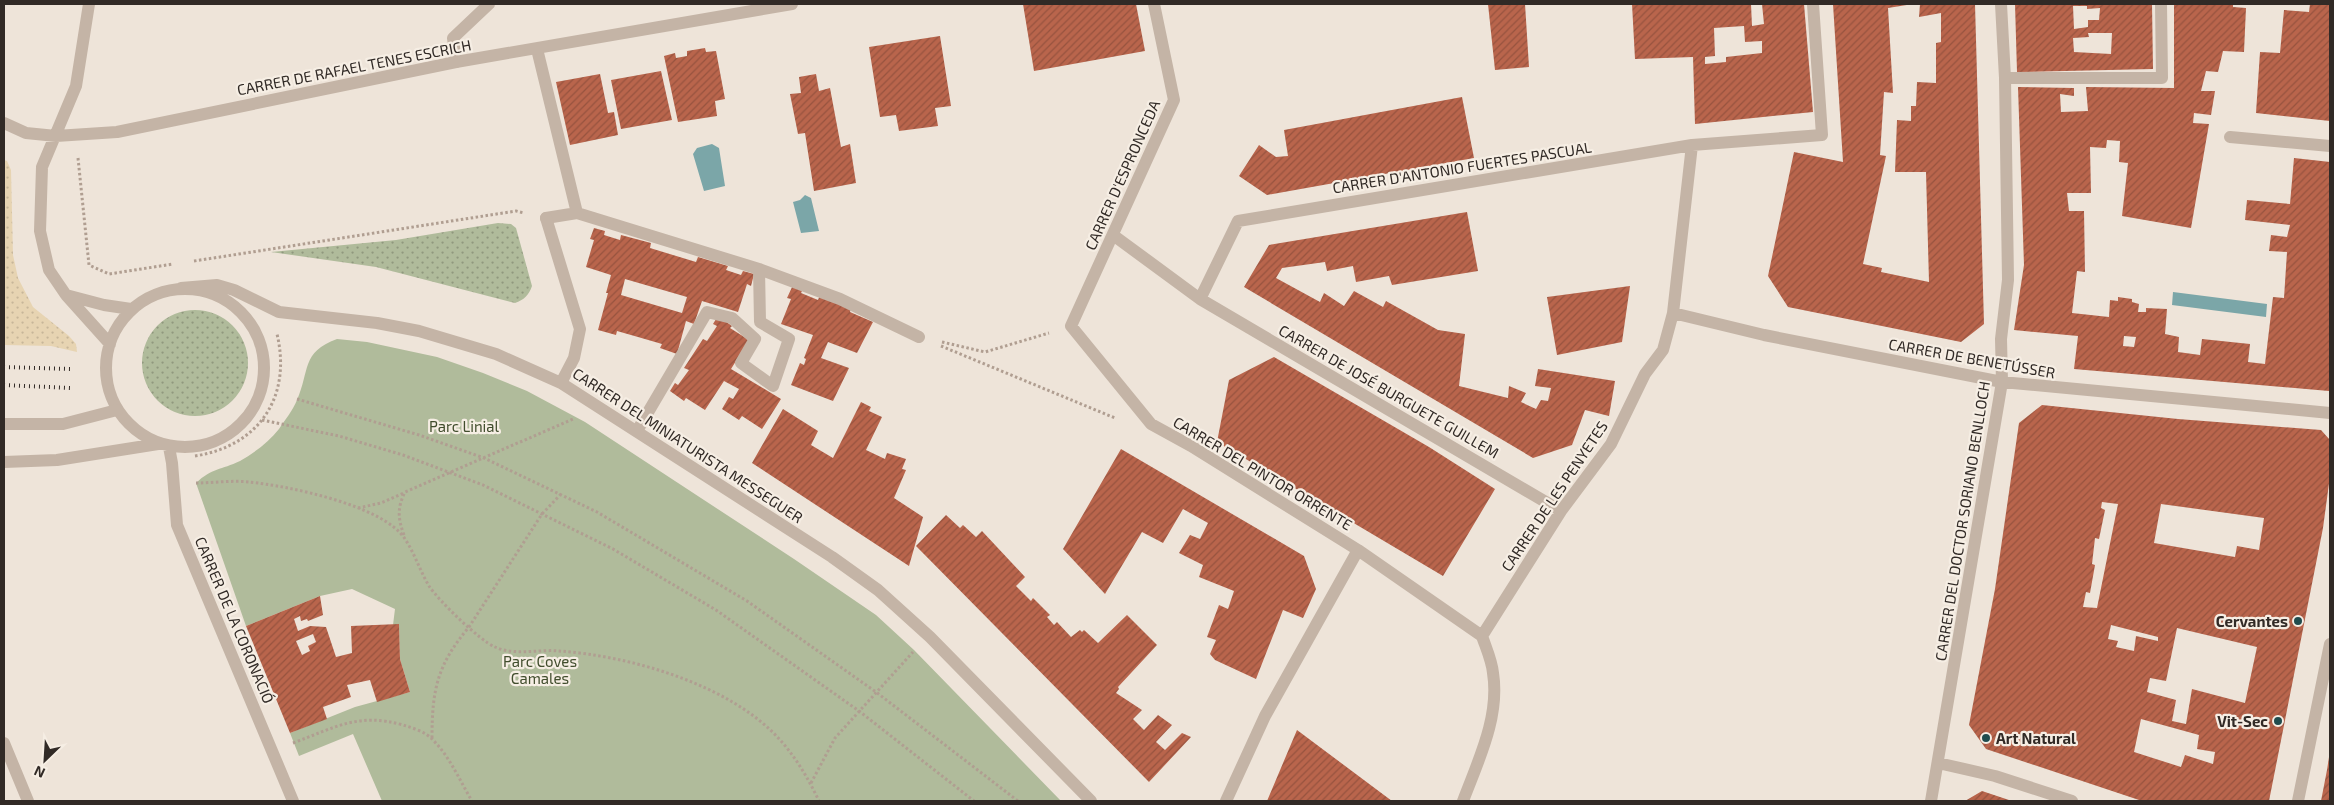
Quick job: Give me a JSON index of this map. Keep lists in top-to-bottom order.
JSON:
{
  "streets": {
    "street": [
      "CARRER DE RAFAEL TENES ESCRICH",
      "CARRER D'ANTONIO FUERTES PASCUAL",
      "CARRER D'ESPRONCEDA",
      "CARRER DE BENETÚSSER",
      "CARRER DE JOSÉ BURGUETE GUILLEM",
      "CARRER DEL MINIATURISTA MESSEGUER",
      "CARRER DEL PINTOR ORRENTE",
      "CARRER DE LES PENYETES",
      "CARRER DEL DOCTOR SORIANO BENLLOCH",
      "CARRER DE LA CORONACIÓ"
    ]
  },
  "crossings": [
    ["CARRER D'ANTONIO FUERTES PASCUAL", "CARRER DE JOSÉ BURGUETE GUILLEM"],
    ["CARRER D'ANTONIO FUERTES PASCUAL", "CARRER DE LES PENYETES"],
    ["CARRER D'ESPRONCEDA", "CARRER DE JOSÉ BURGUETE GUILLEM"],
    ["CARRER D'ESPRONCEDA", "CARRER DEL PINTOR ORRENTE"],
    ["CARRER DE BENETÚSSER", "CARRER DE LES PENYETES"],
    ["CARRER DE BENETÚSSER", "CARRER DEL DOCTOR SORIANO BENLLOCH"],
    ["CARRER DE JOSÉ BURGUETE GUILLEM", "CARRER DE LES PENYETES"],
    ["CARRER DEL MINIATURISTA MESSEGUER", "CARRER DE LA CORONACIÓ"]
  ],
  "parks": ["Parc Linial", "Parc Coves Camales"],
  "places": ["Cervantes", "Vit-Sec", "Art Natural"],
  "north": "bottom left"
}
